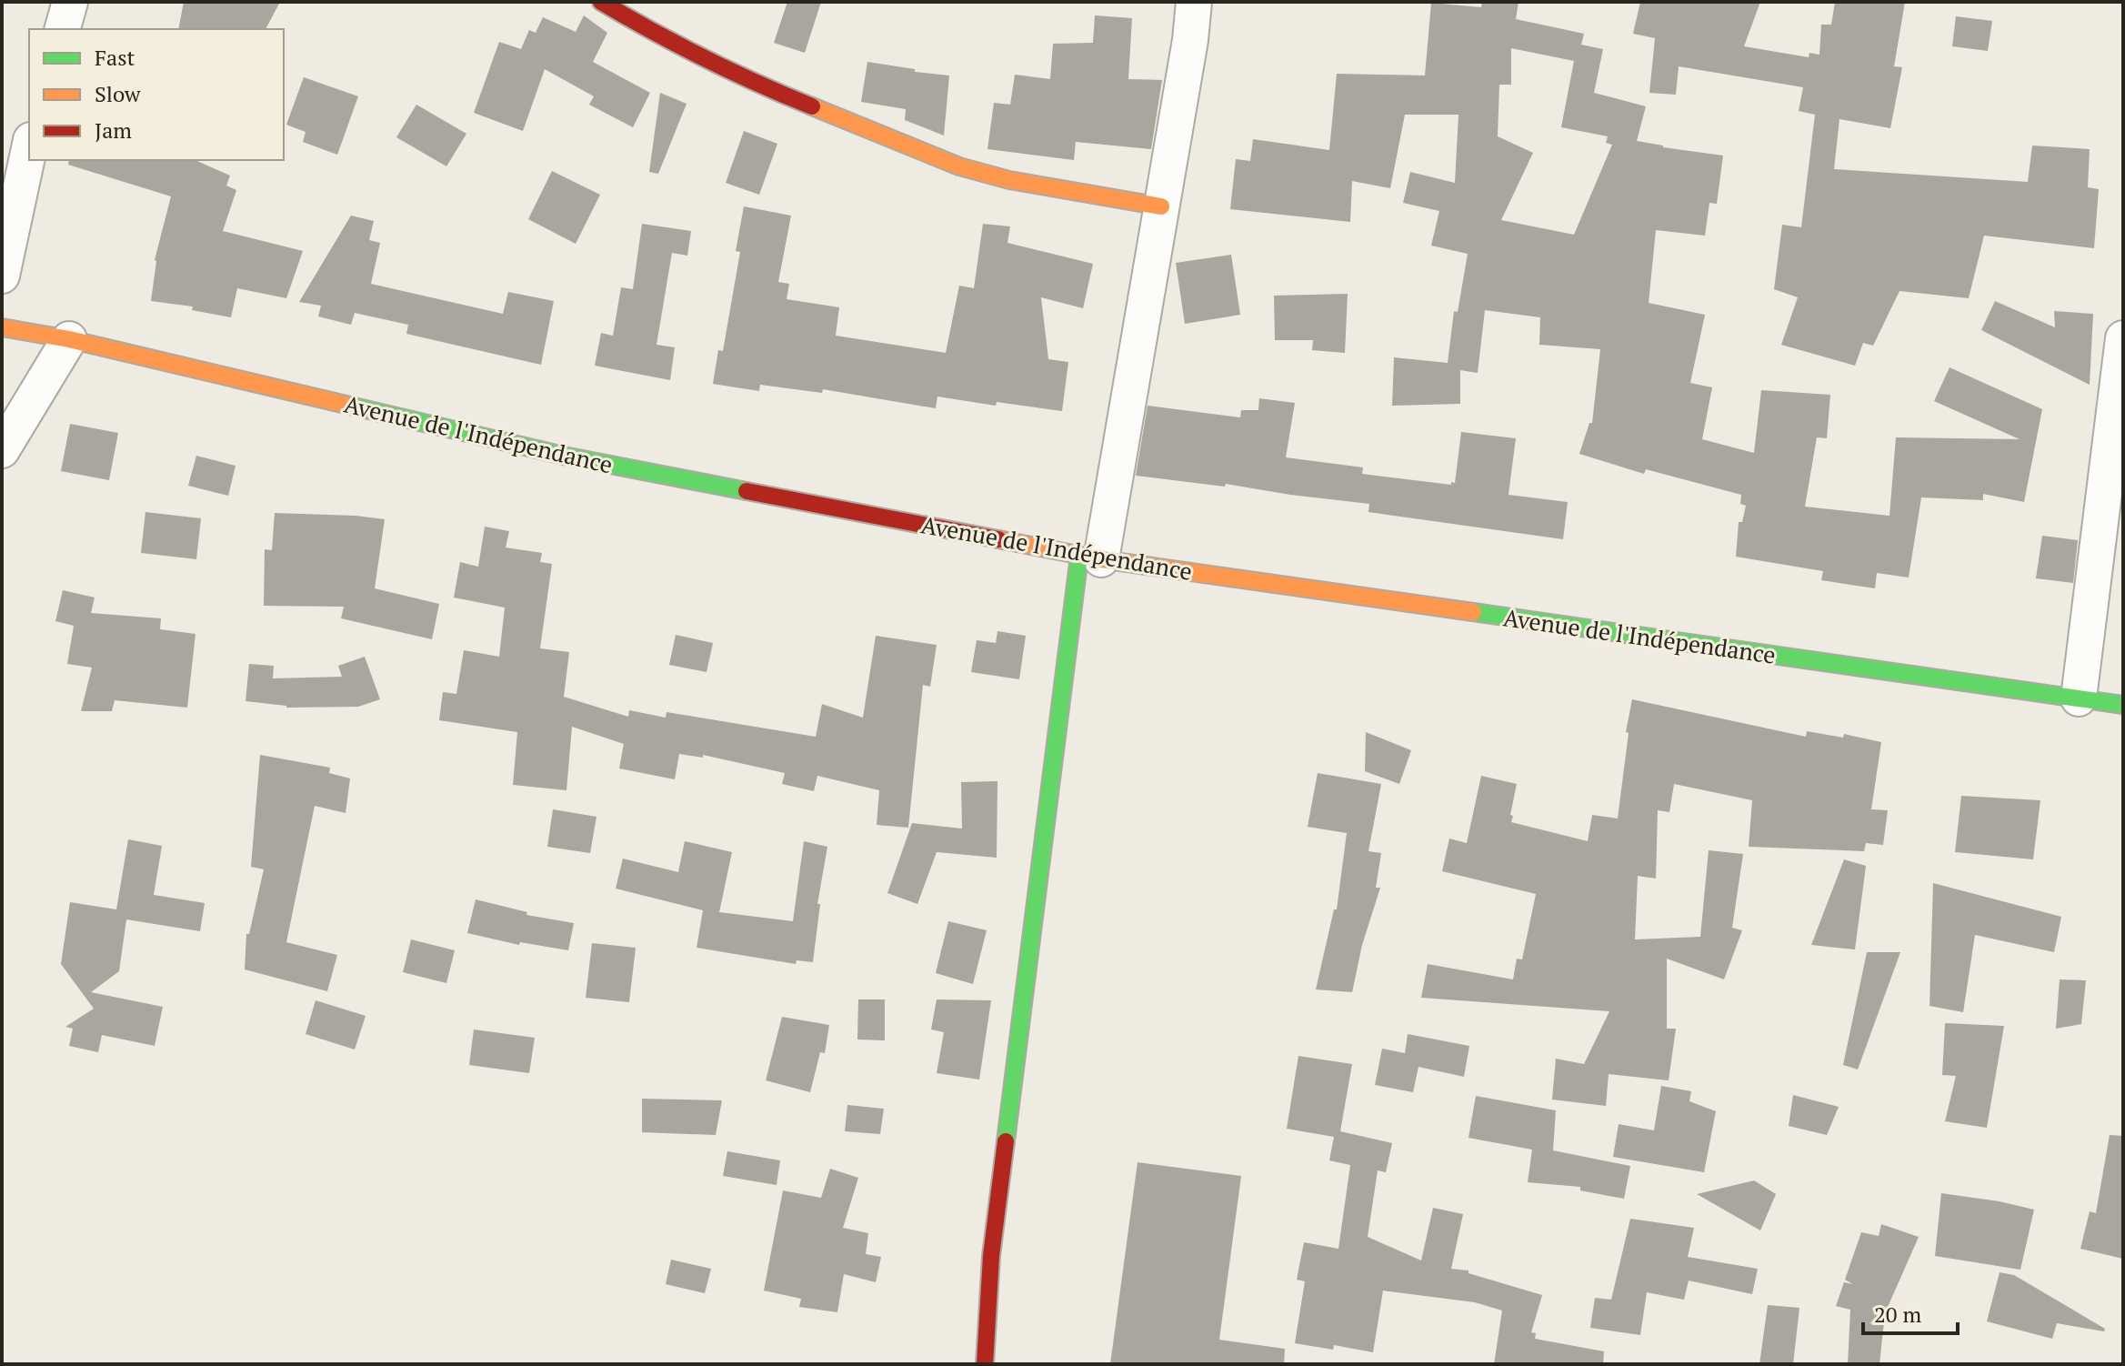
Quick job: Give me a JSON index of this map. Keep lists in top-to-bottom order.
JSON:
{
  "streets": {
    "main road": ["Avenue de l'Indépendance"]
  },
  "legend": ["Fast", "Slow", "Jam"],
  "scale_bar": "20 m"
}
